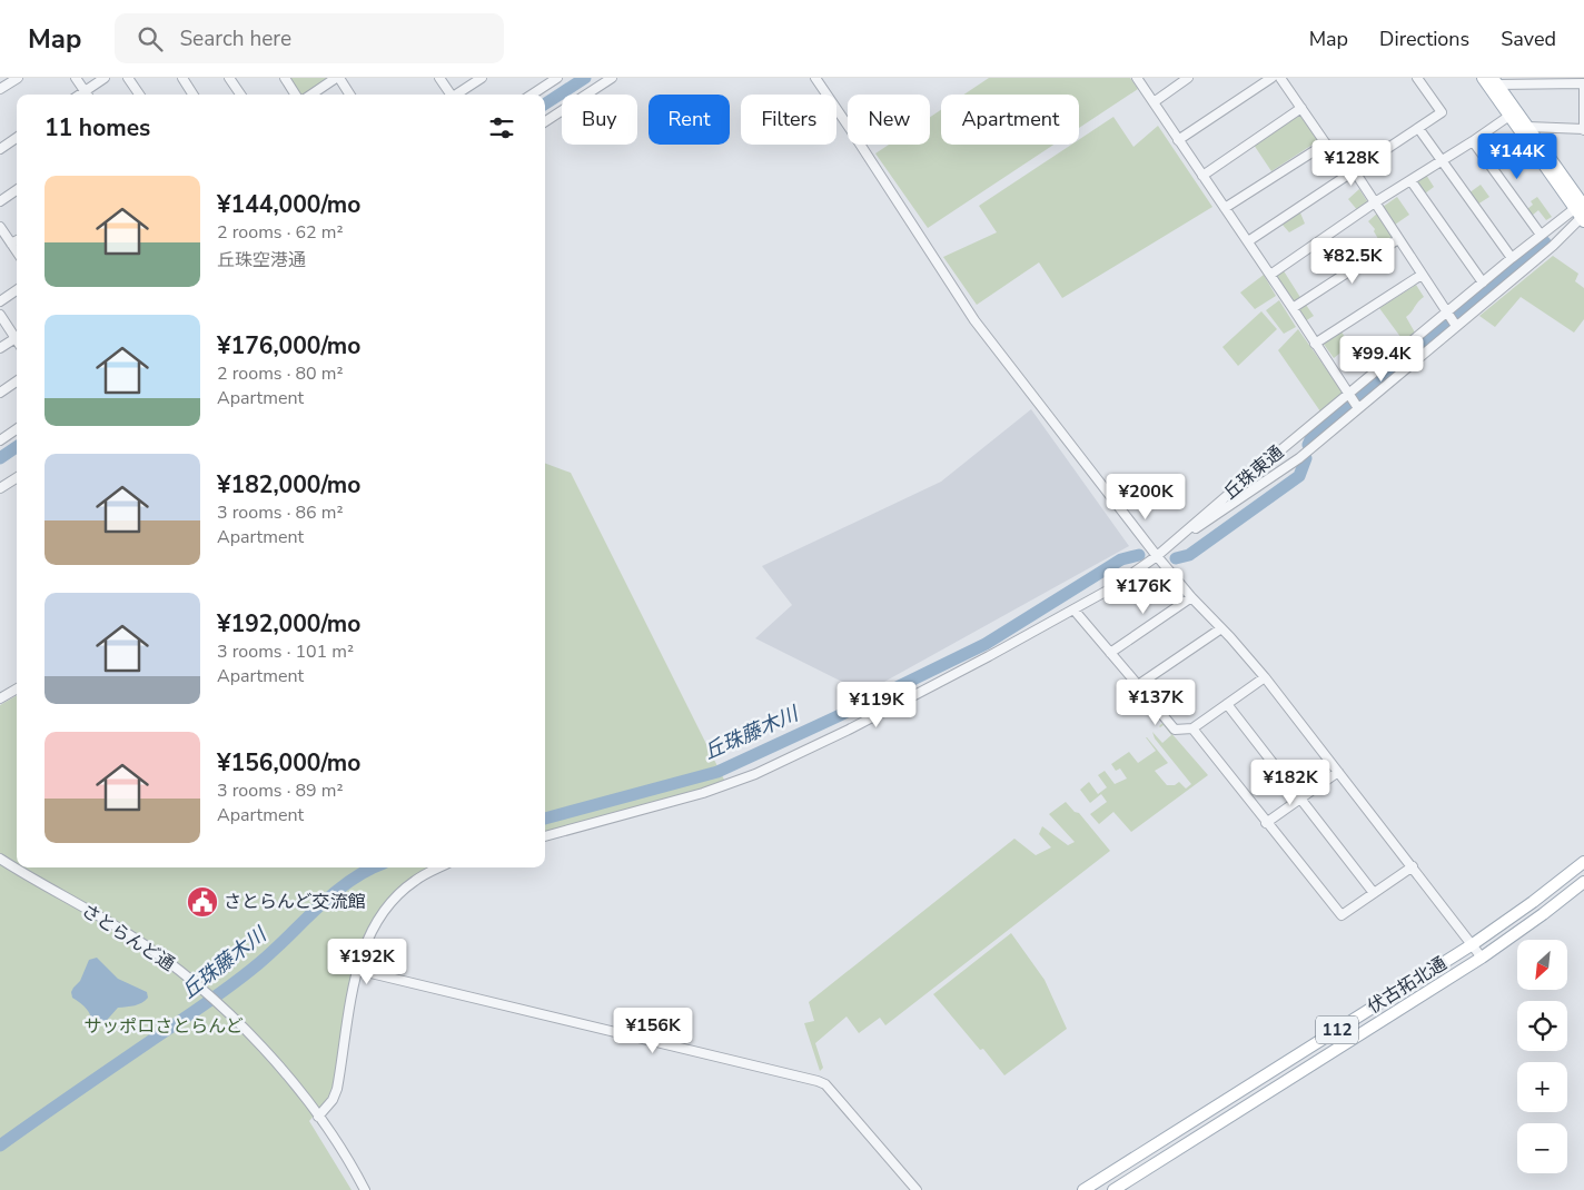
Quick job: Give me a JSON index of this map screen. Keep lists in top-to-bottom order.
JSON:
{
  "streets": {
    "main road": ["伏古拓北通", "112"],
    "street": ["丘珠東通", "さとらんど通"]
  },
  "water": ["丘珠藤木川"],
  "parks": ["サッポロさとらんど"],
  "places": {
    "public building": ["さとらんど交流館"]
  },
  "north": "bottom left",
  "page": {
    "header": "Map",
    "search": "Search here",
    "nav": ["Map", "Directions", "Saved"],
    "chip": [
      "Buy",
      "Rent",
      "Filters",
      "New",
      "Apartment"
    ],
    "heading": "11 homes",
    "price": [
      "¥144K",
      "¥128K",
      "¥82.5K",
      "¥99.4K",
      "¥200K",
      "¥176K",
      "¥137K",
      "¥119K",
      "¥182K",
      "¥192K",
      "¥156K"
    ],
    "list": [
      {
        "name": "¥144,000/mo",
        "note": "2 rooms · 62 m² · 丘珠空港通"
      },
      {
        "name": "¥176,000/mo",
        "note": "2 rooms · 80 m² · Apartment"
      },
      {
        "name": "¥182,000/mo",
        "note": "3 rooms · 86 m² · Apartment"
      },
      {
        "name": "¥192,000/mo",
        "note": "3 rooms · 101 m² · Apartment"
      },
      {
        "name": "¥156,000/mo",
        "note": "3 rooms · 89 m² · Apartment"
      }
    ],
    "map_buttons": ["+", "−"]
  }
}
